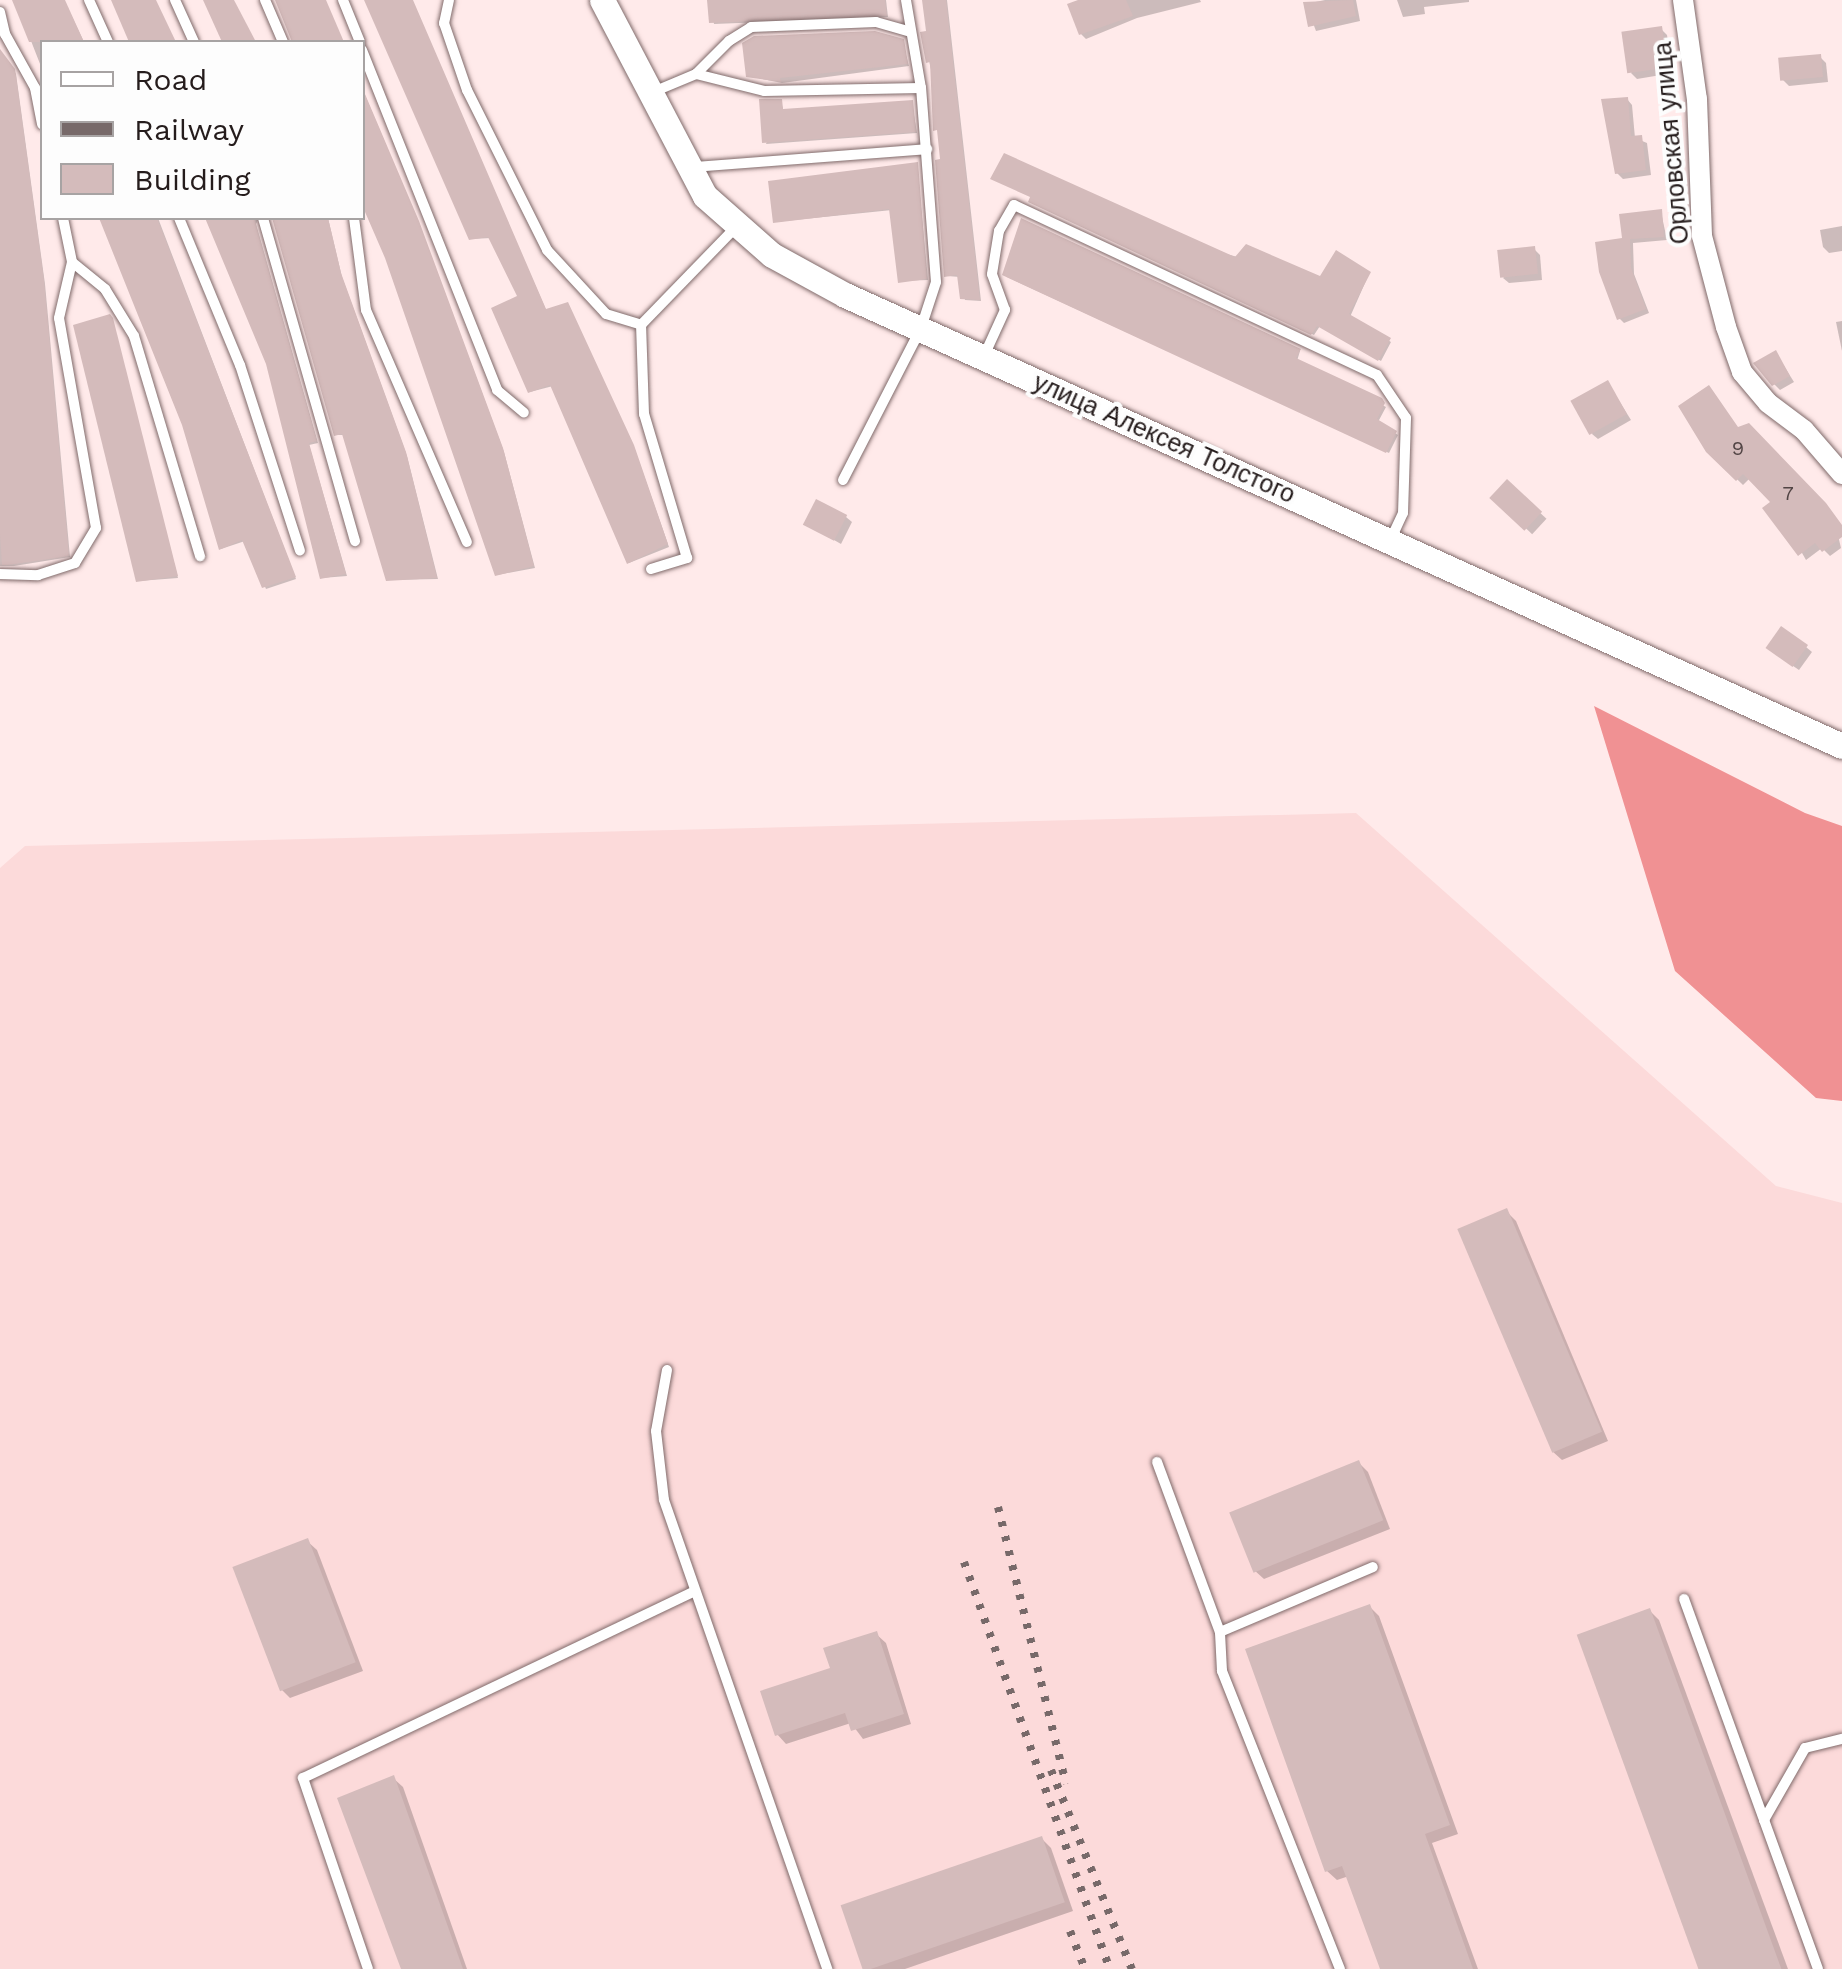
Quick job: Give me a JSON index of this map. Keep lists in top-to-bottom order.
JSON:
{
  "streets": {
    "street": ["Орловская улица", "улица Алексея Толстого"]
  },
  "house_numbers": ["9", "7"],
  "legend": ["Road", "Railway", "Building"]
}
